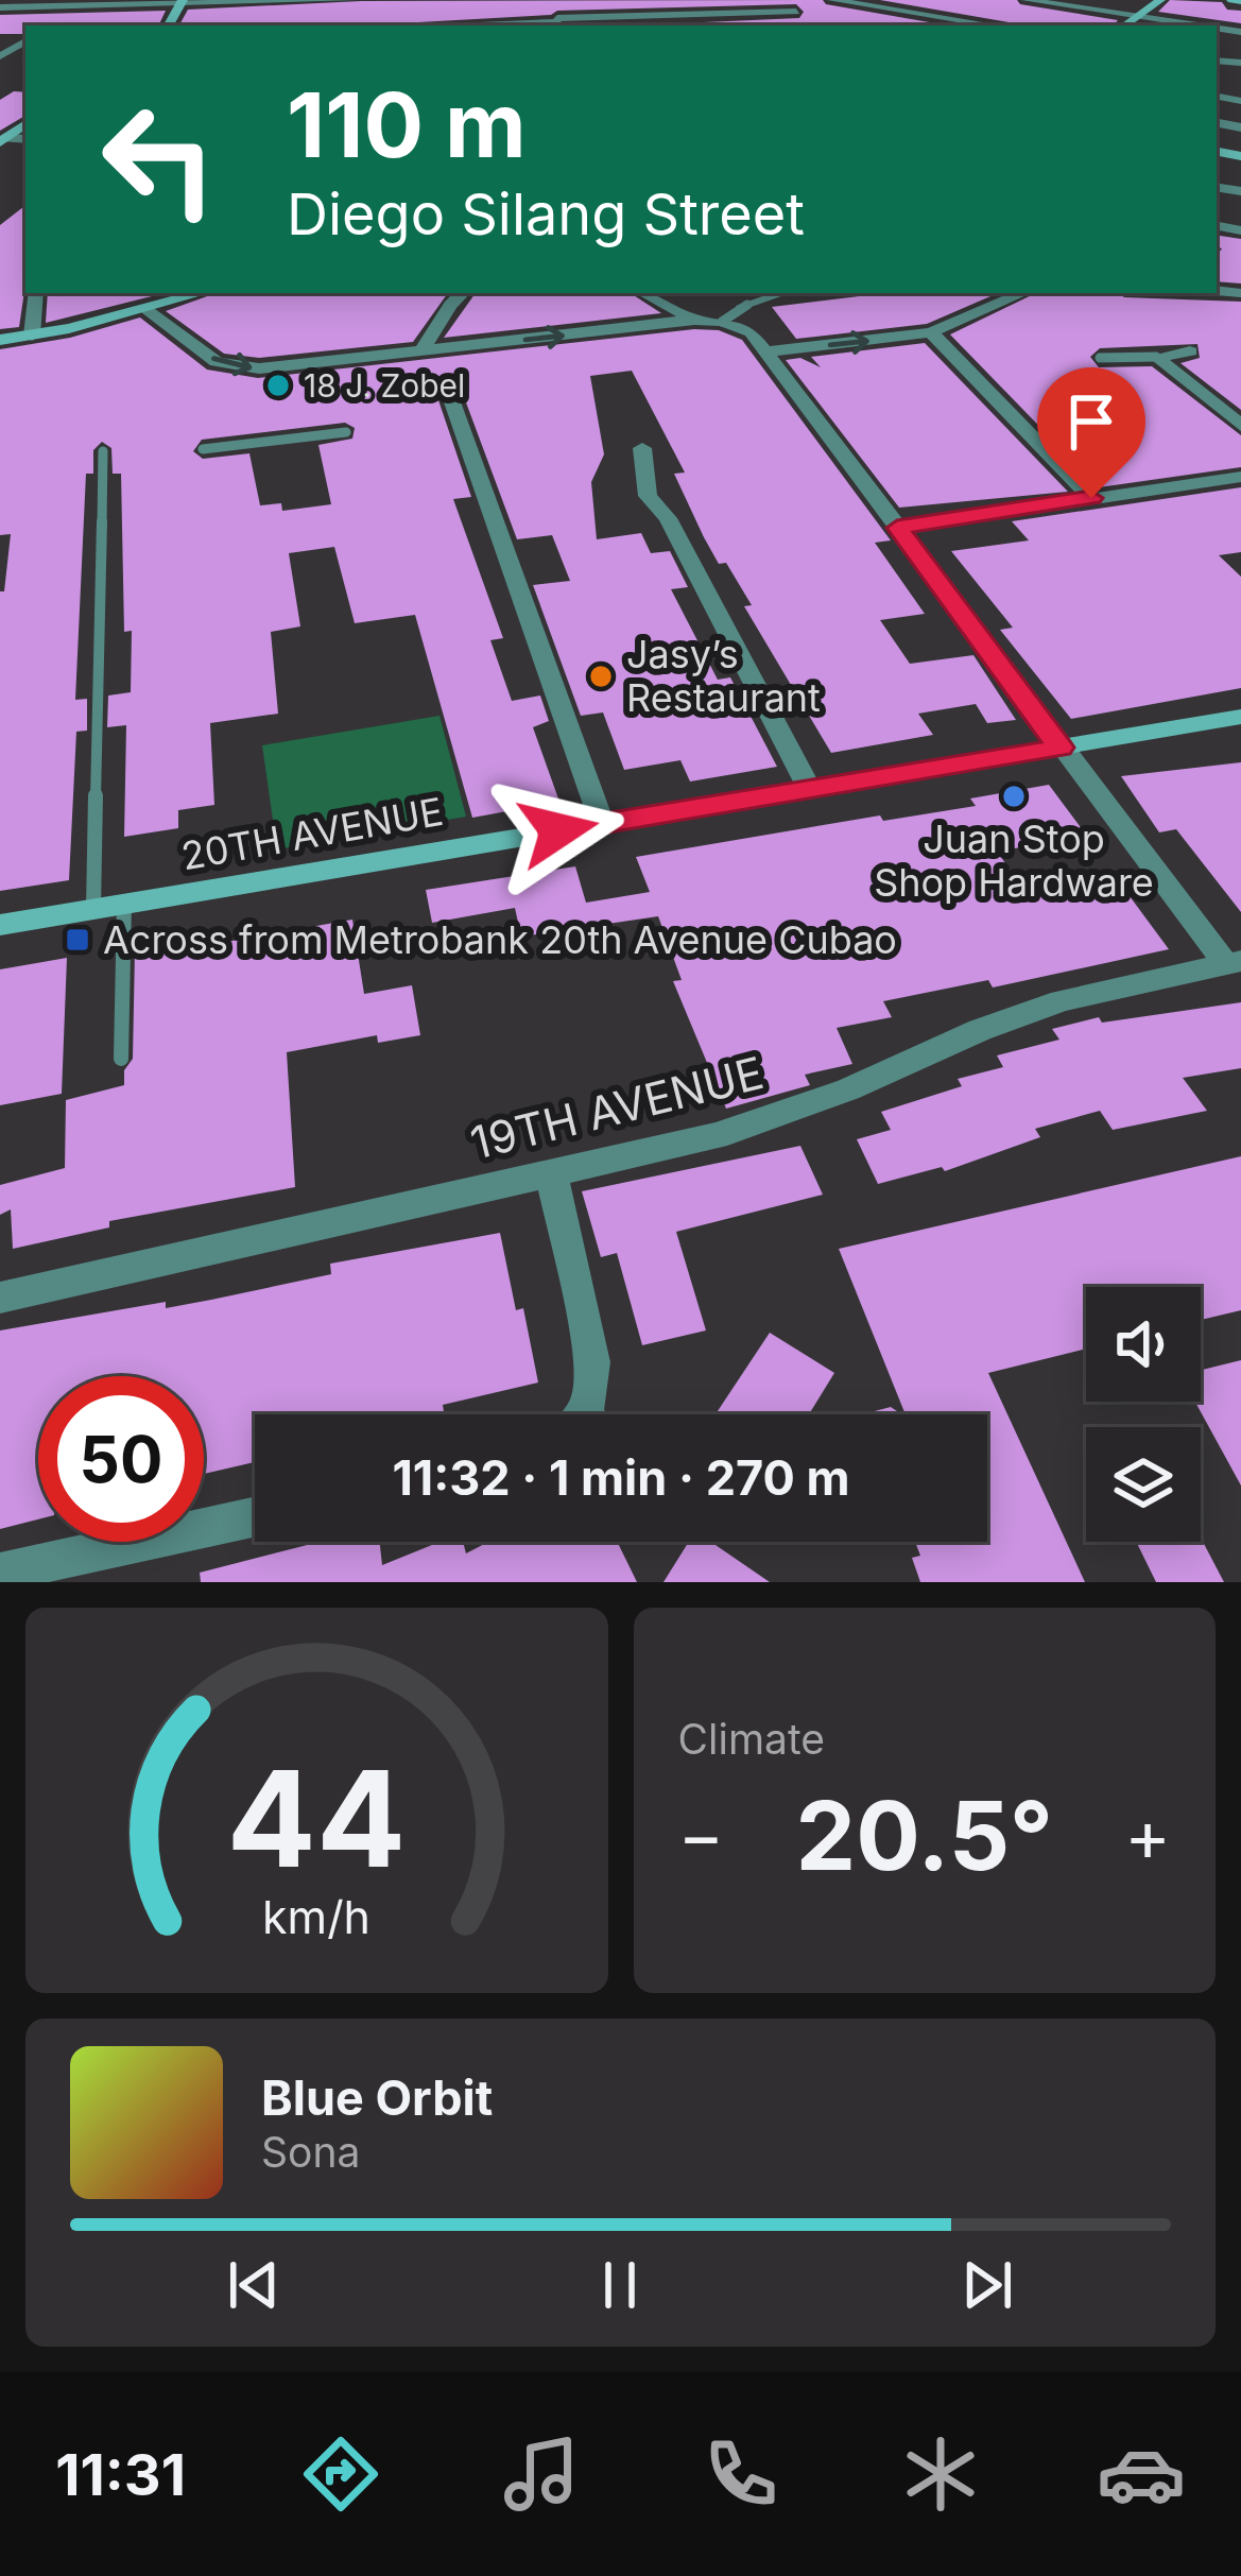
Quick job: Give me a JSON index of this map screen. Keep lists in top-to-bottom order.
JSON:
{
  "streets": {
    "main road": ["20TH AVENUE"],
    "street": ["19TH AVENUE"]
  },
  "places": {
    "other": ["18 J. Zobel", "Jasy’s Restaurant", "Juan Stop Shop Hardware"],
    "transit": ["Across from Metrobank 20th Avenue Cubao"]
  },
  "page": {
    "turn": ["110 m", "Diego Silang Street"],
    "limit": "50",
    "trip": "11:32 · 1 min · 270 m",
    "tile": "Climate",
    "heat": ["−", "20.5°", "+"],
    "song": ["Blue Orbit", "Sona"],
    "tabs": "11:31",
    "gauge": ["44", "km/h"]
  }
}
